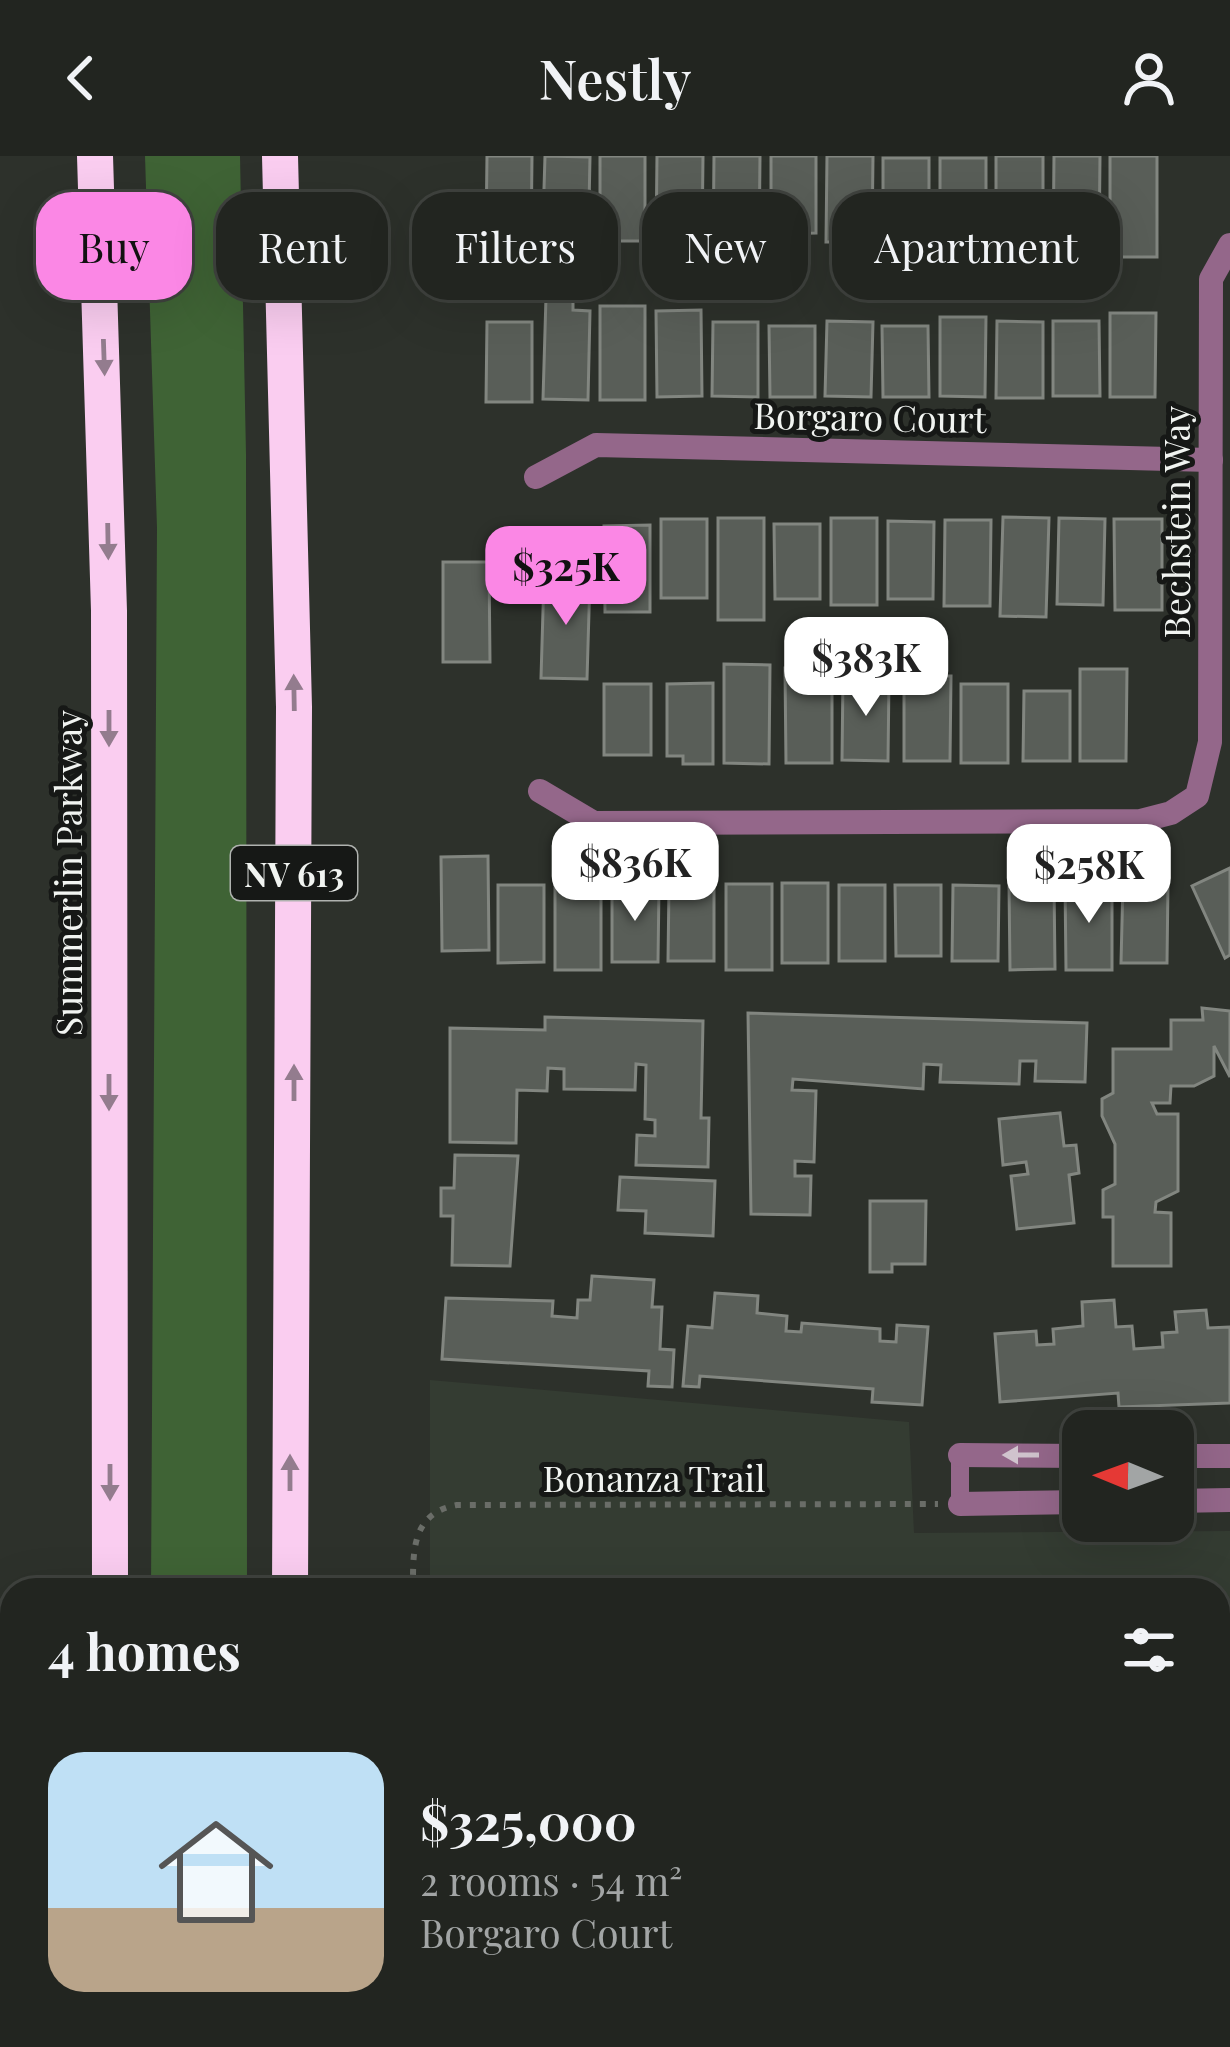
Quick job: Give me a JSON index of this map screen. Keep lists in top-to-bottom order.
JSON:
{
  "streets": {
    "highway": ["Summerlin Parkway", "NV 613"],
    "street": ["Borgaro Court", "Bechstein Way"],
    "path": ["Bonanza Trail"]
  },
  "crossings": [
    ["Borgaro Court", "Bechstein Way"]
  ],
  "north": "left",
  "page": {
    "header": "Nestly",
    "chip": [
      "Buy",
      "Rent",
      "Filters",
      "New",
      "Apartment"
    ],
    "price": [
      "$325K",
      "$383K",
      "$836K",
      "$258K"
    ],
    "heading": "4 homes",
    "list": [
      {
        "name": "$325,000",
        "note": "2 rooms · 54 m² · Borgaro Court"
      }
    ]
  }
}
